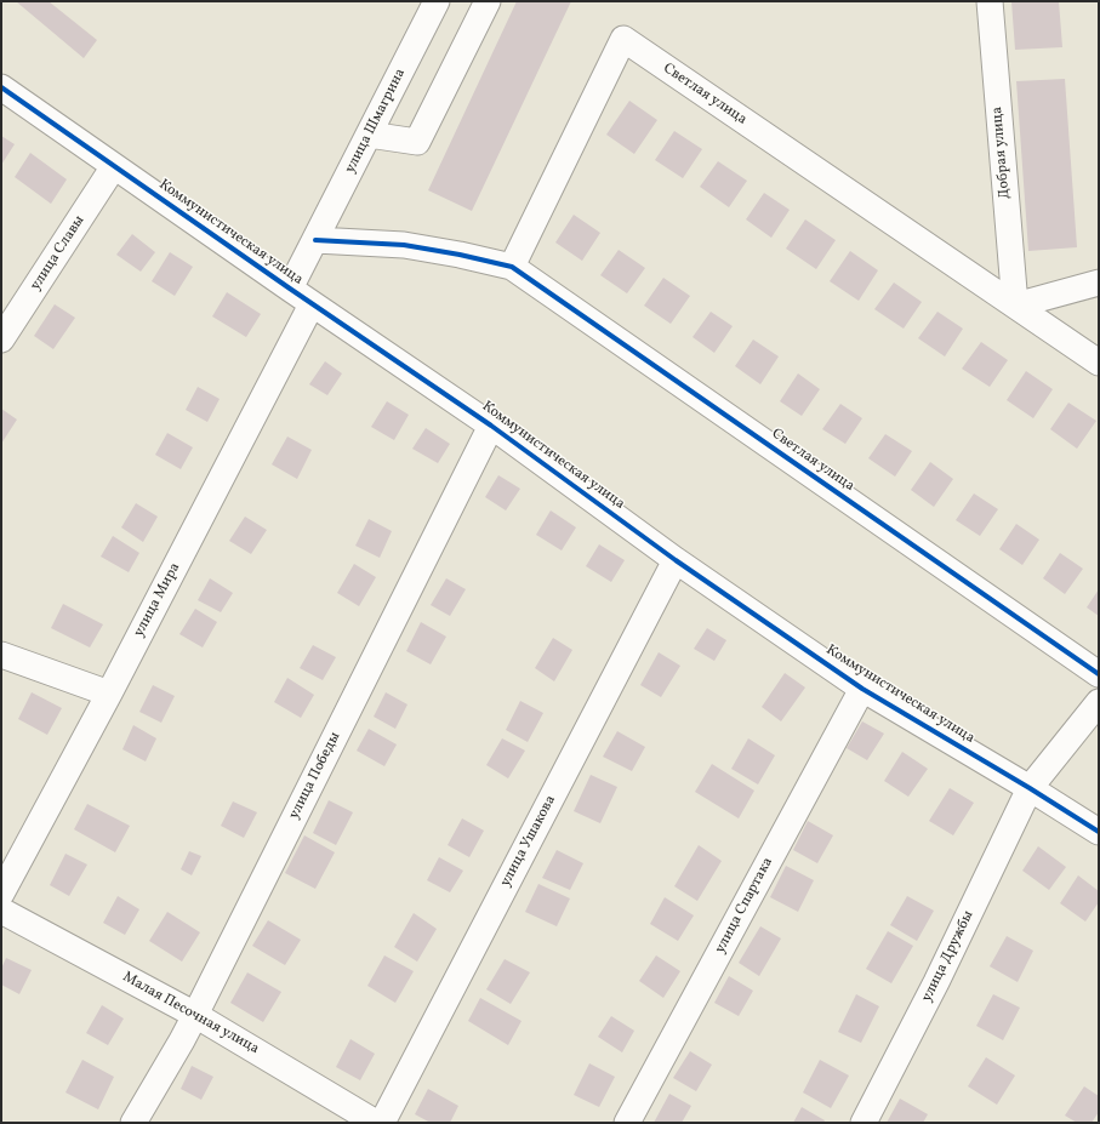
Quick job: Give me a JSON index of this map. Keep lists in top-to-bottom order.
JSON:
{
  "streets": {
    "street": [
      "Светлая улица",
      "улица Шмагрина",
      "Добрая улица",
      "Коммунистическая улица",
      "улица Славы",
      "улица Мира",
      "улица Победы",
      "улица Ушакова",
      "улица Спартака",
      "улица Дружбы",
      "Малая Песочная улица"
    ]
  },
  "crossings": [
    ["Светлая улица", "Добрая улица"],
    ["улица Шмагрина", "Коммунистическая улица"],
    ["Коммунистическая улица", "улица Славы"],
    ["Коммунистическая улица", "улица Мира"],
    ["Коммунистическая улица", "улица Победы"],
    ["Коммунистическая улица", "улица Ушакова"],
    ["Коммунистическая улица", "улица Спартака"],
    ["Коммунистическая улица", "улица Дружбы"],
    ["улица Победы", "Малая Песочная улица"]
  ]
}
